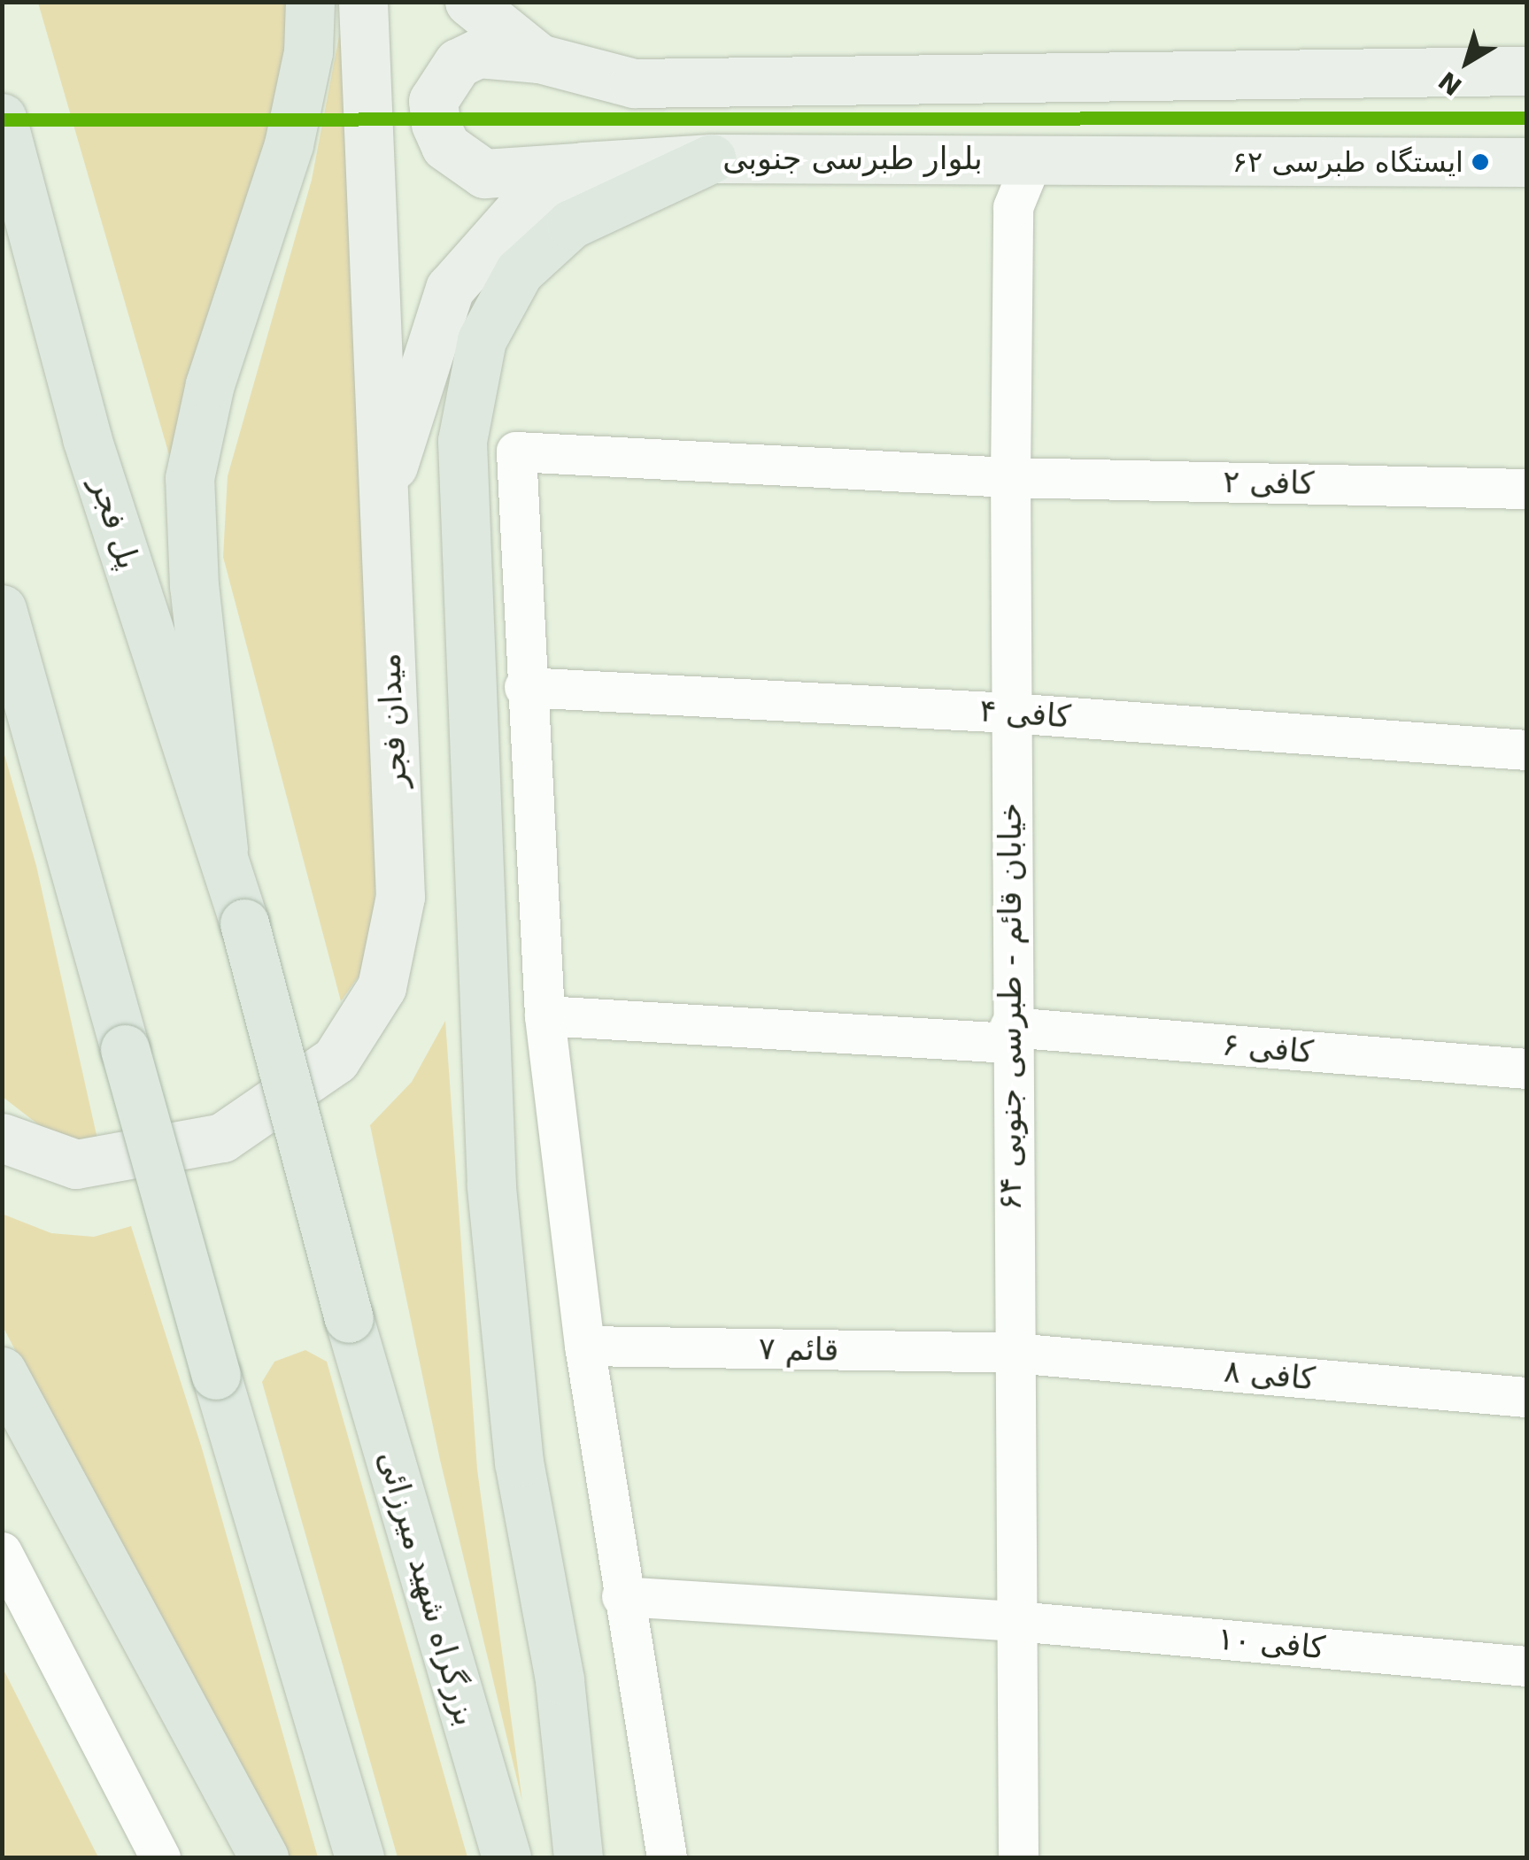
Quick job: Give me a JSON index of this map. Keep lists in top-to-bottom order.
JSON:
{
  "streets": {
    "highway": ["پل فجر", "بزرگراه شهید میرزائی"],
    "main road": ["بلوار طبرسی جنوبی", "میدان فجر"],
    "street": [
      "کافی ۲",
      "کافی ۴",
      "خیابان قائم - طبرسی جنوبی ۶۴",
      "کافی ۶",
      "قائم ۷",
      "کافی ۸",
      "کافی ۱۰"
    ]
  },
  "crossings": [
    ["بلوار طبرسی جنوبی", "میدان فجر"],
    ["بلوار طبرسی جنوبی", "خیابان قائم - طبرسی جنوبی ۶۴"],
    ["کافی ۲", "کافی ۴"],
    ["کافی ۲", "خیابان قائم - طبرسی جنوبی ۶۴"],
    ["پل فجر", "بزرگراه شهید میرزائی"],
    ["کافی ۴", "خیابان قائم - طبرسی جنوبی ۶۴"],
    ["خیابان قائم - طبرسی جنوبی ۶۴", "کافی ۶"],
    ["خیابان قائم - طبرسی جنوبی ۶۴", "قائم ۷"],
    ["خیابان قائم - طبرسی جنوبی ۶۴", "کافی ۸"],
    ["خیابان قائم - طبرسی جنوبی ۶۴", "کافی ۱۰"],
    ["قائم ۷", "کافی ۸"]
  ],
  "places": ["ایستگاه طبرسی ۶۲"],
  "north": "bottom left"
}
